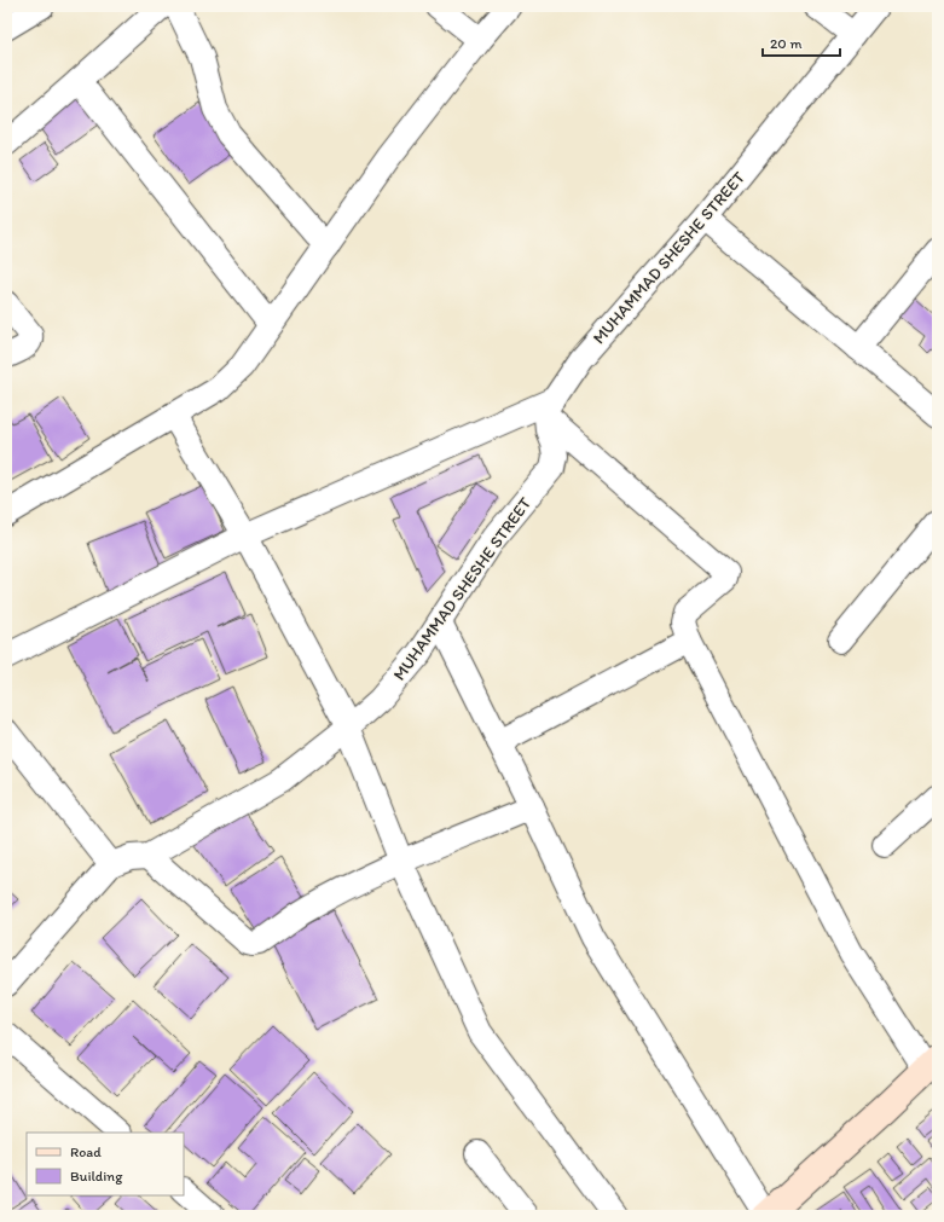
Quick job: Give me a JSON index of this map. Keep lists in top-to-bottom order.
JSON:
{
  "streets": {
    "street": ["MUHAMMAD SHESHE STREET"]
  },
  "legend": ["Road", "Building"],
  "scale_bar": "20 m"
}
